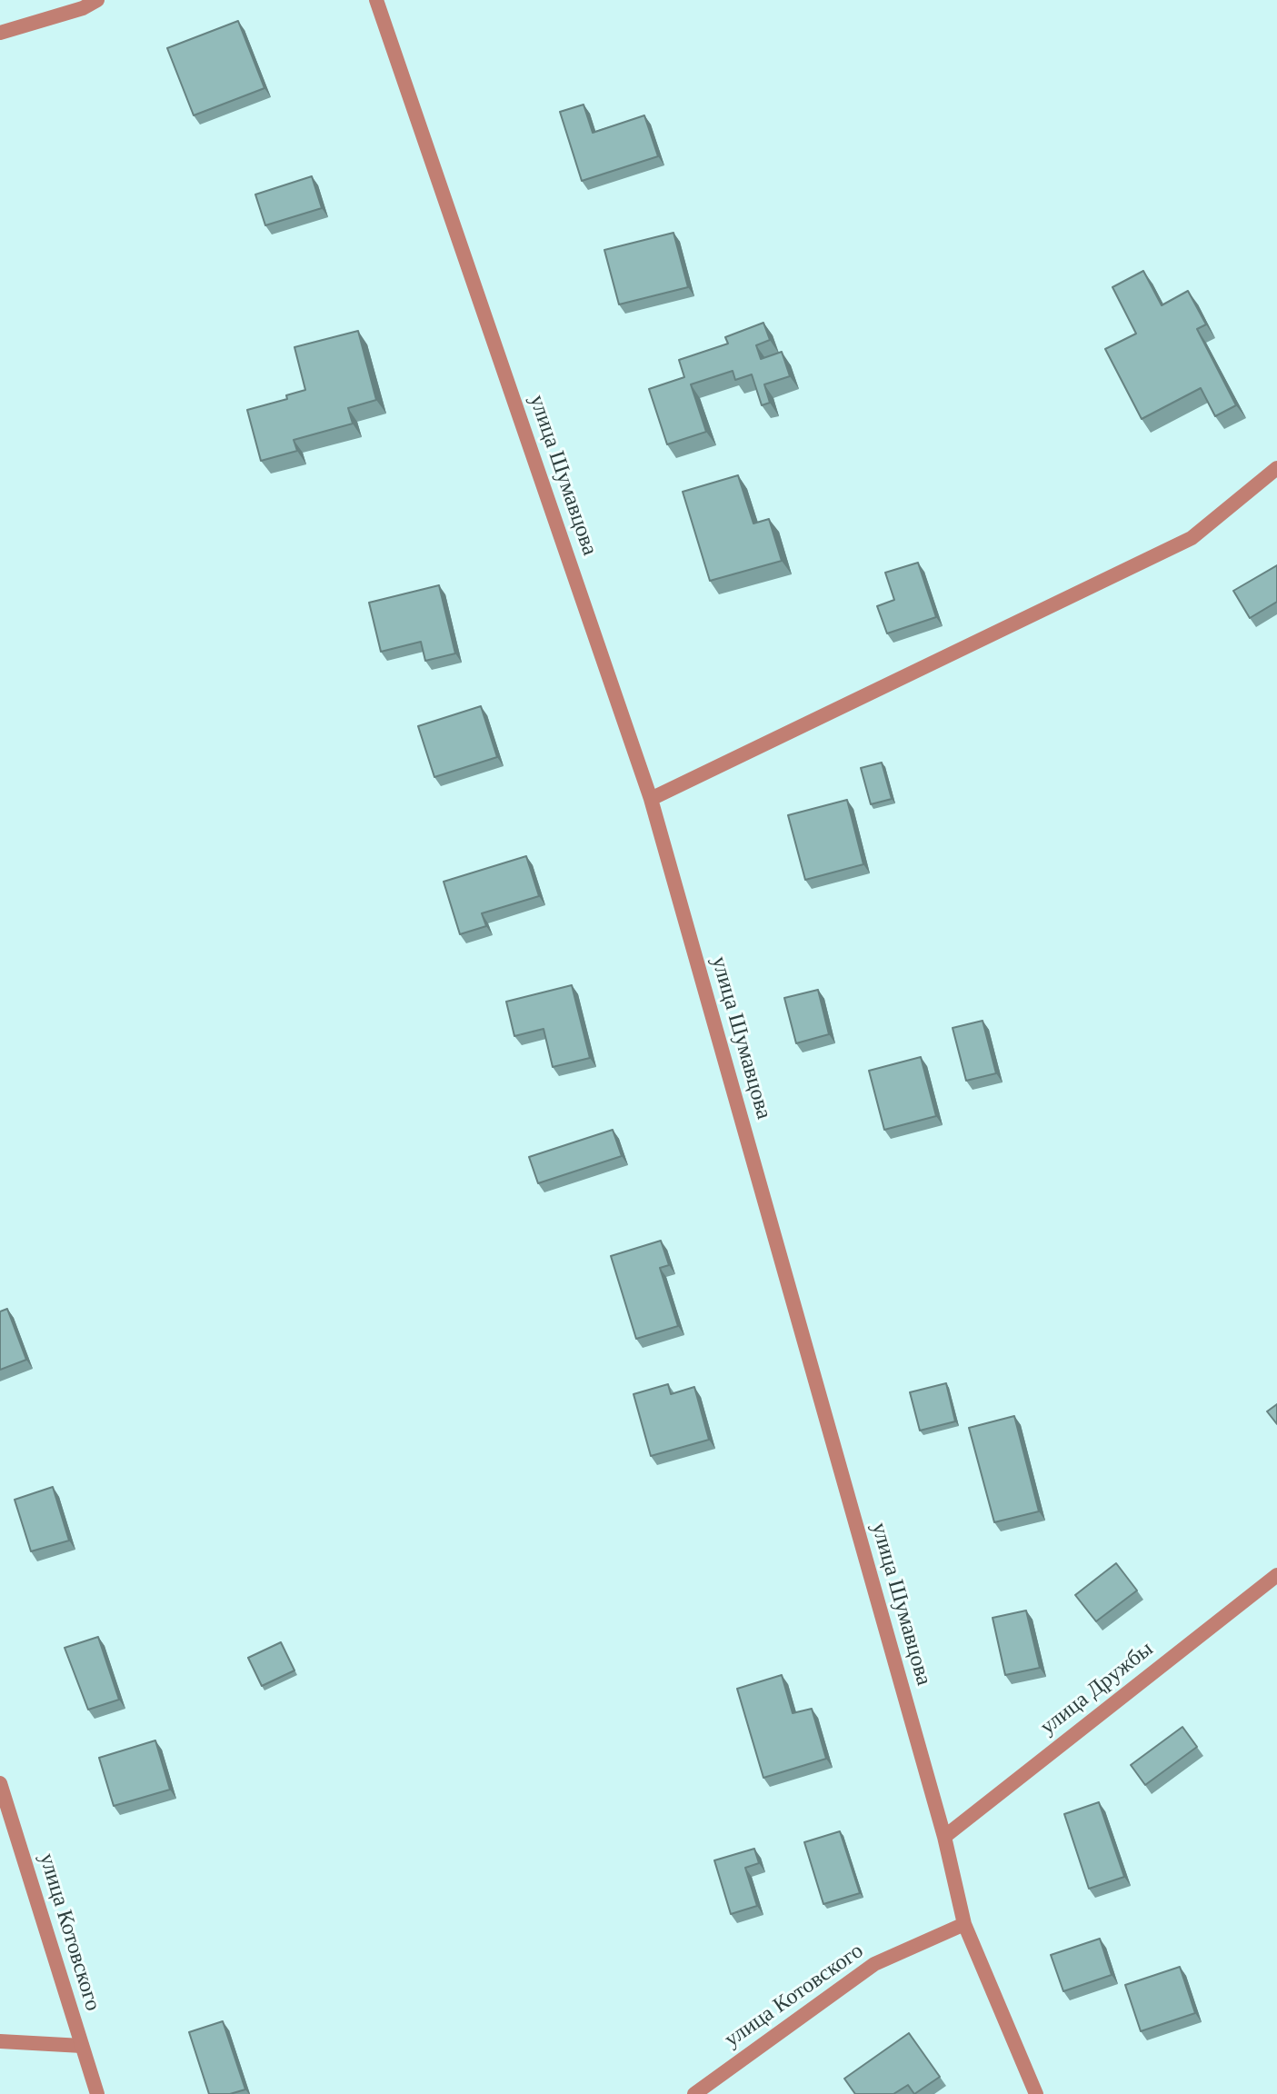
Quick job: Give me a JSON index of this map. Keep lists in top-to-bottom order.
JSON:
{
  "streets": {
    "street": ["улица Шумавцова", "улица Дружбы", "улица Котовского"]
  },
  "crossings": [
    ["улица Шумавцова", "улица Дружбы"],
    ["улица Шумавцова", "улица Котовского"]
  ]
}
